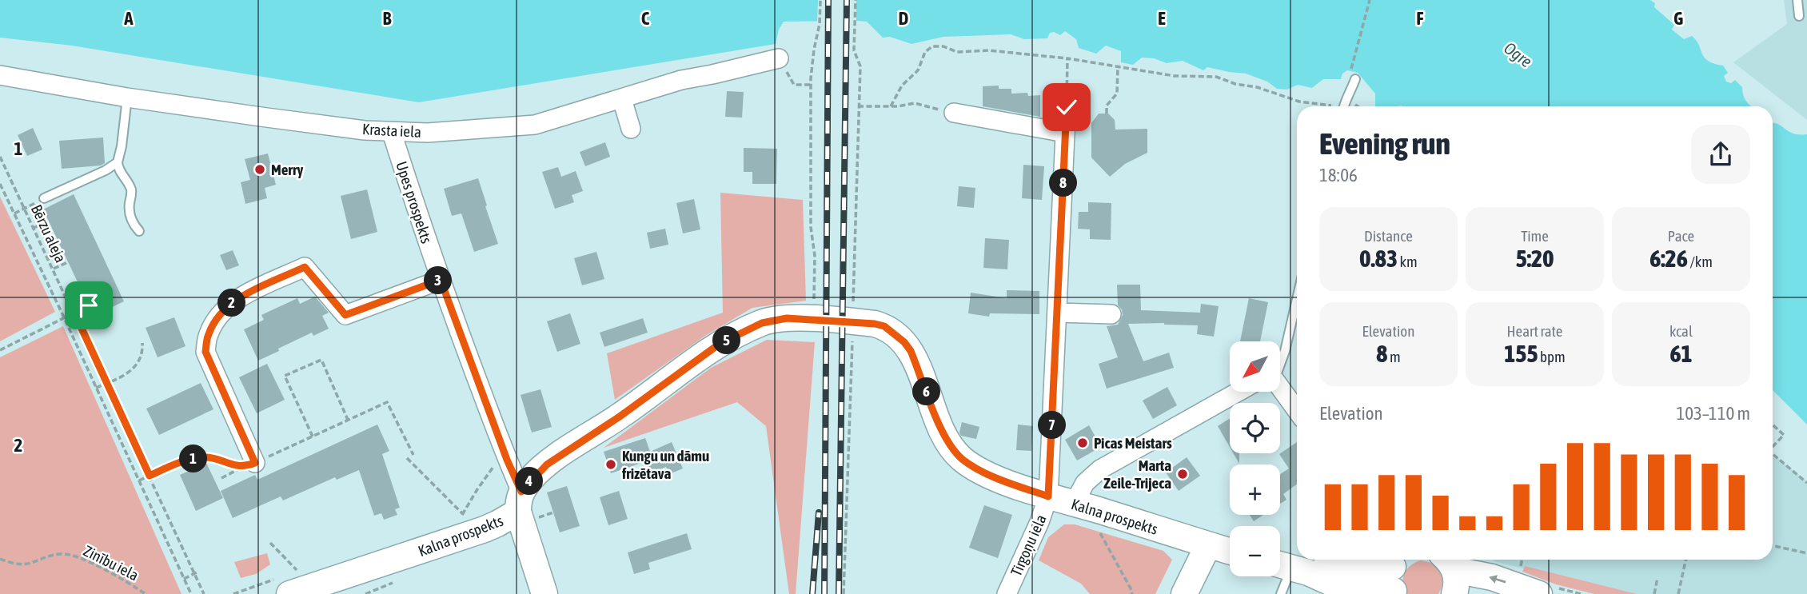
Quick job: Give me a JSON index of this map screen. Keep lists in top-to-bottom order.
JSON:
{
  "streets": {
    "main road": ["Upes prospekts", "Kalna prospekts"],
    "street": ["Krasta iela", "Tirgoņu iela"],
    "path": ["Bērzu aleja", "Zinību iela"]
  },
  "crossings": [
    ["Krasta iela", "Upes prospekts"],
    ["Upes prospekts", "Kalna prospekts"],
    ["Kalna prospekts", "Tirgoņu iela"]
  ],
  "water": ["Ogre"],
  "places": [
    "Merry",
    "Picas Meistars",
    "Kungu un dāmu frizētava",
    "Marta Zeile-Trijeca"
  ],
  "north": "bottom left",
  "page": {
    "heading": ["Evening run", "18:06"],
    "pins": [
      "8",
      "3",
      "2",
      "5",
      "6",
      "7",
      "1",
      "4"
    ],
    "stats": [
      ["Distance", "0.83 km"],
      ["Time", "5:20"],
      ["Pace", "6:26 /km"],
      ["Elevation", "8 m"],
      ["Heart rate", "155 bpm"],
      ["kcal", "61"]
    ],
    "map_buttons": ["+", "−"],
    "chart": ["Elevation", "103–110 m"]
  },
  "grid": {
    "columns": [
      "A",
      "B",
      "C",
      "D",
      "E",
      "F",
      "G"
    ],
    "rows": ["1", "2"]
  }
}
